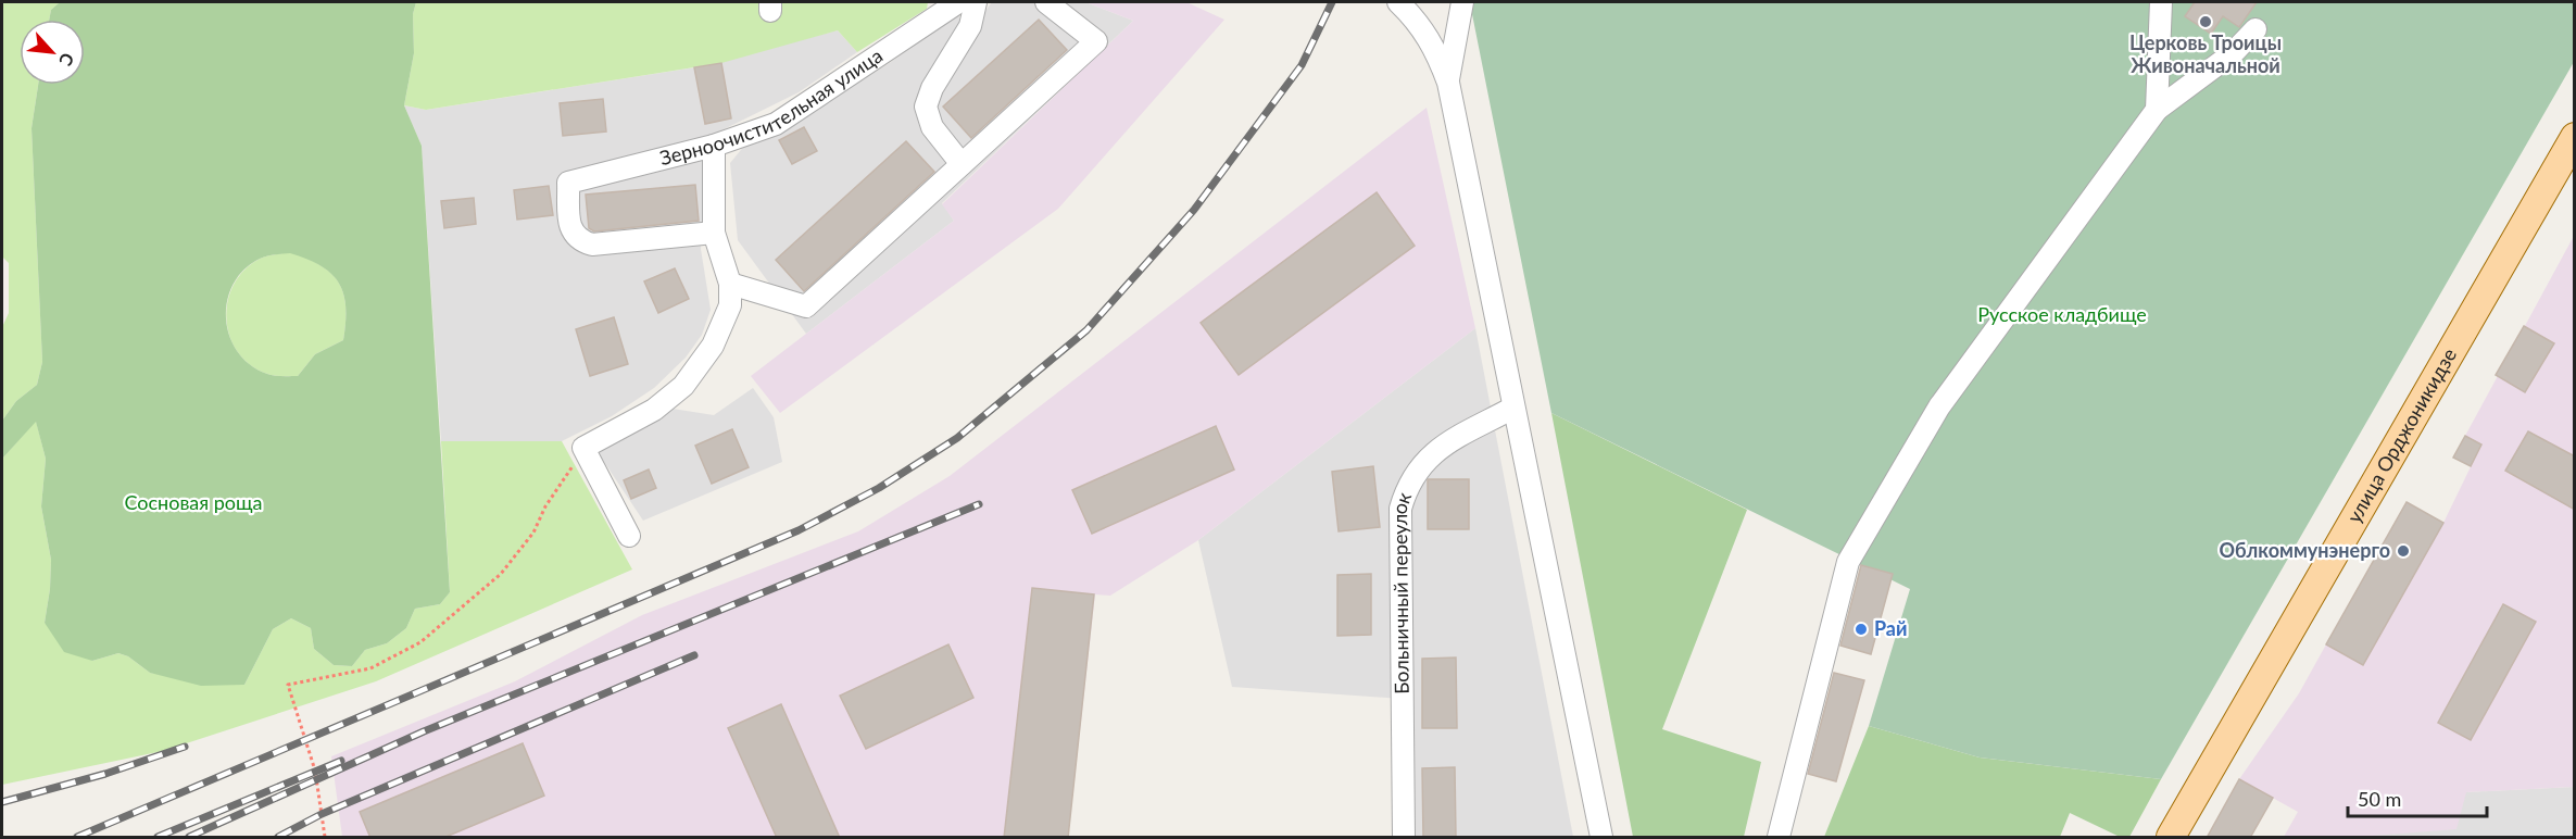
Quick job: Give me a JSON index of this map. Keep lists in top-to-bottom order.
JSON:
{
  "streets": {
    "main road": ["улица Орджоникидзе"],
    "street": ["Зерноочистительная улица", "Больничный переулок"]
  },
  "parks": ["Русское кладбище", "Сосновая роща"],
  "places": ["Церковь Троицы Живоначальной", "Облкоммунэнерго", "Рай"],
  "scale_bar": "50 m",
  "north": "bottom right"
}
